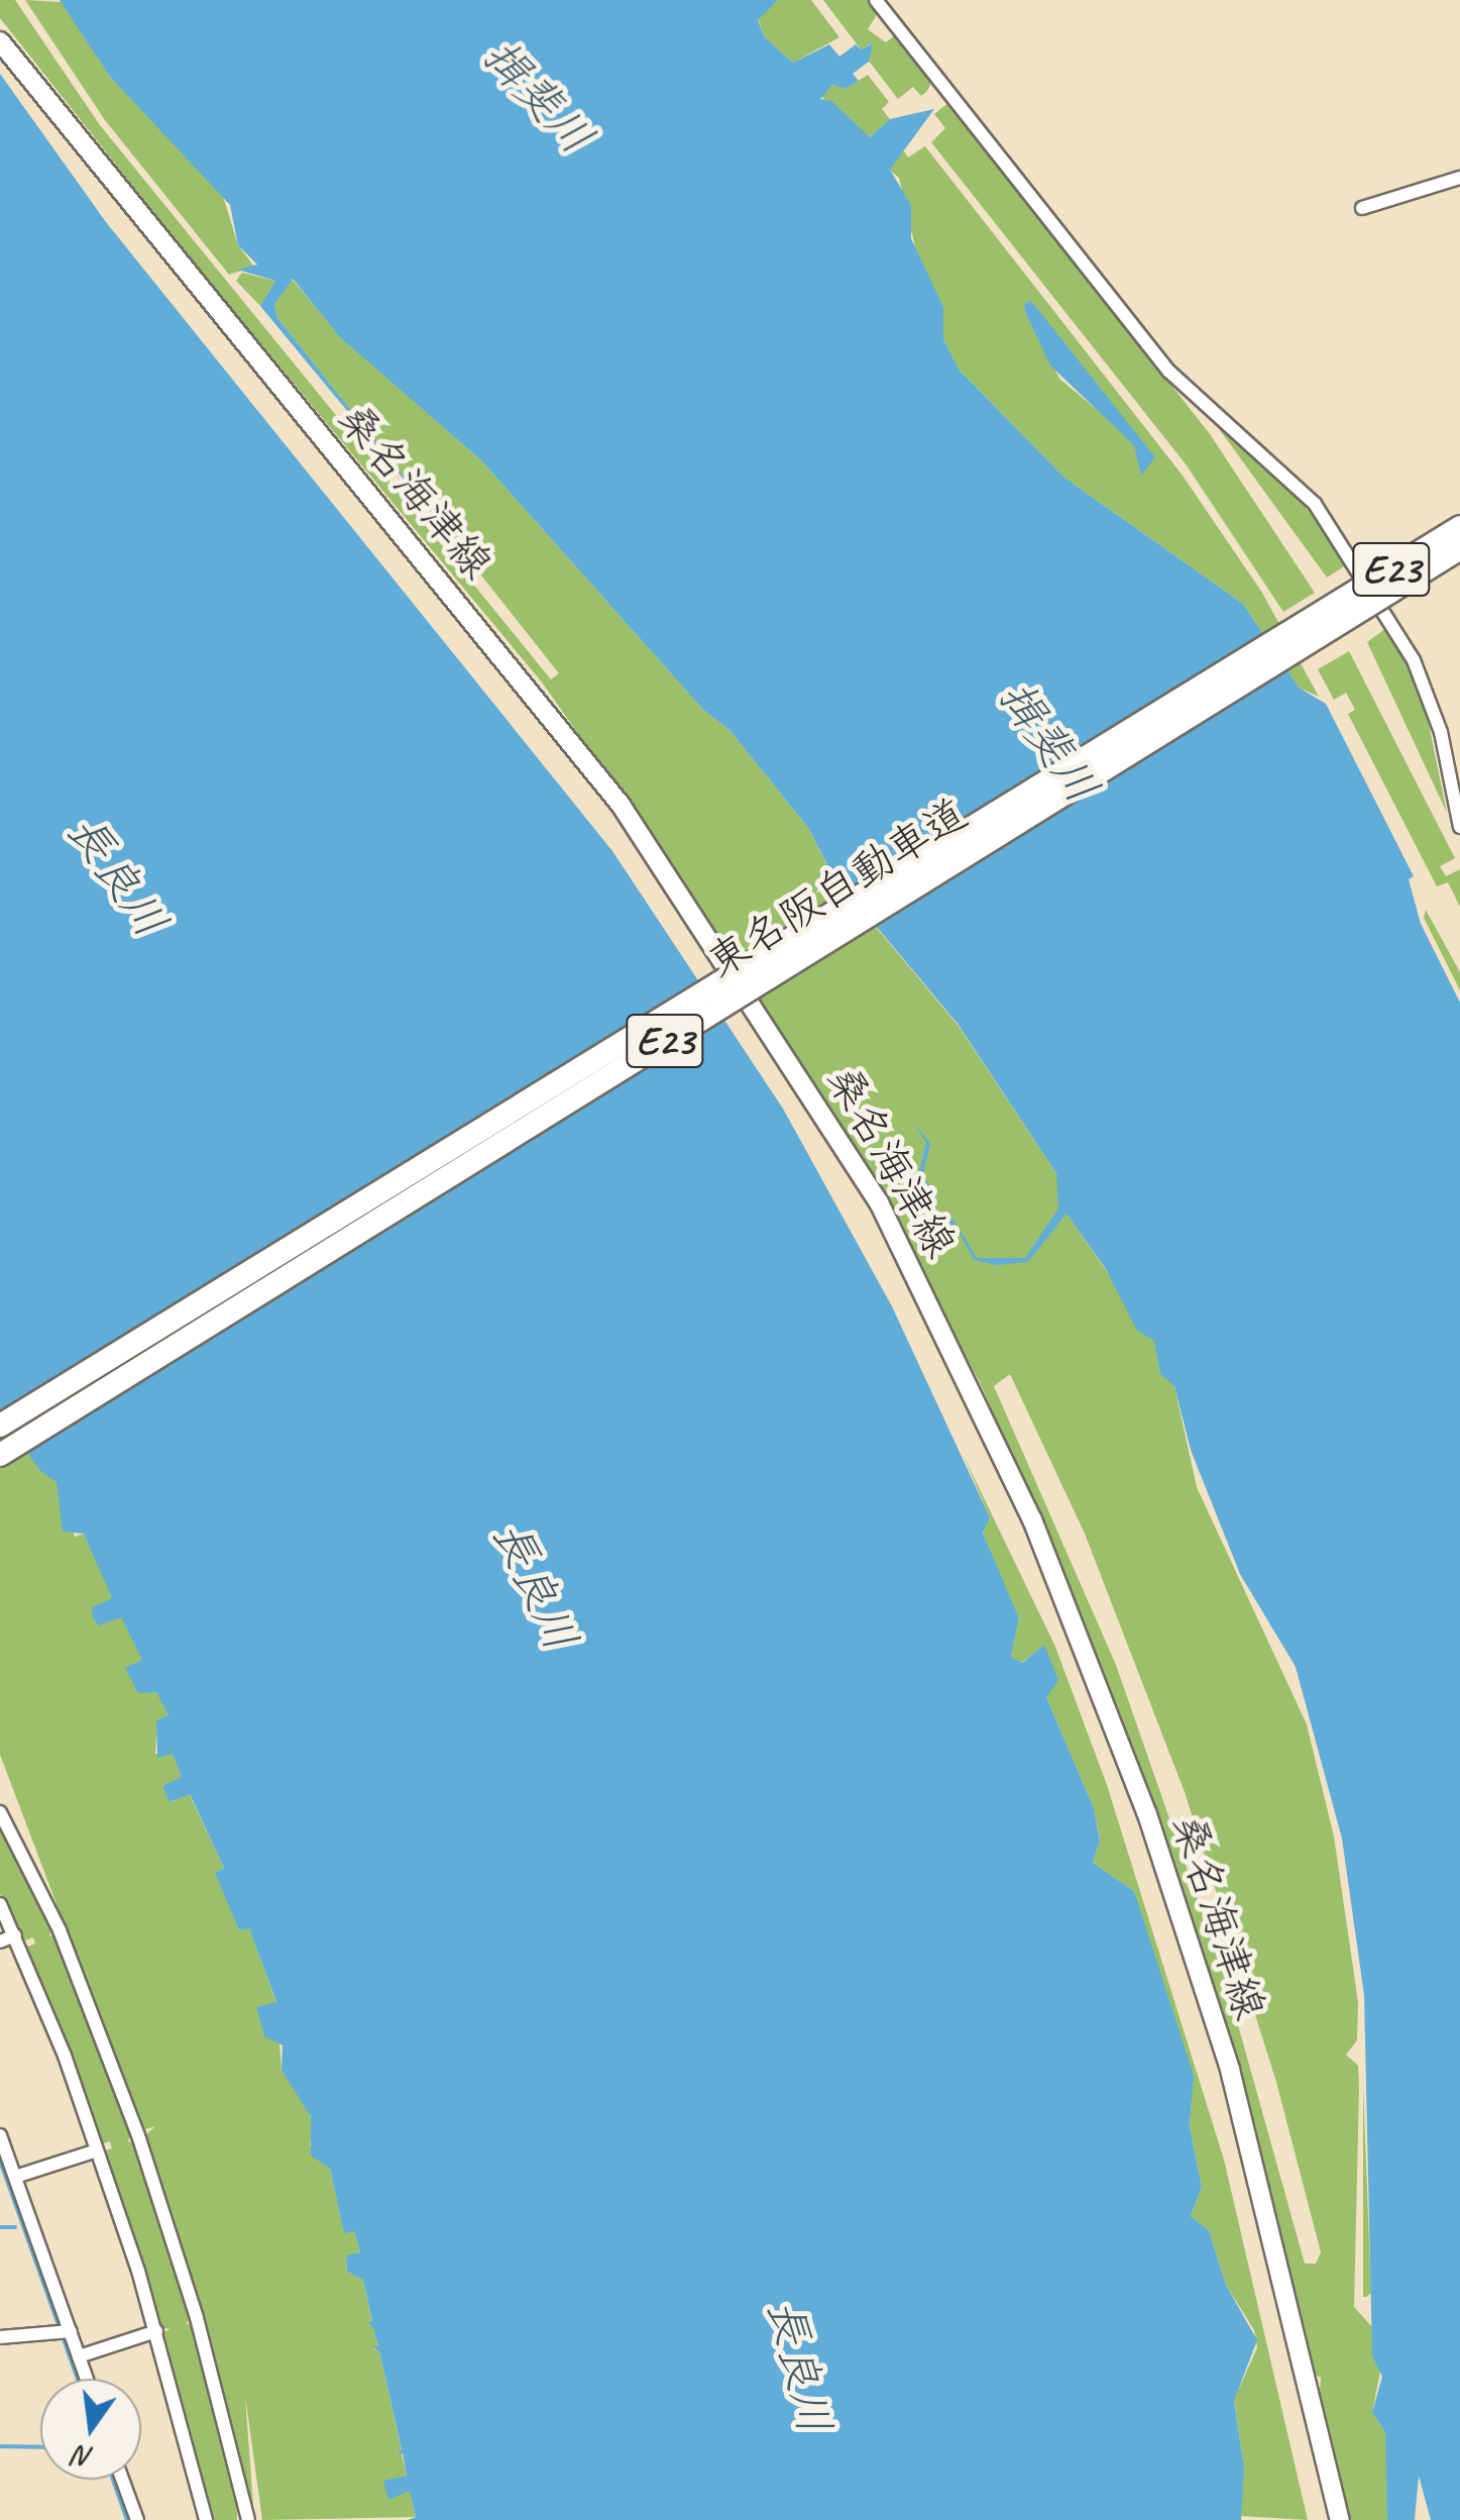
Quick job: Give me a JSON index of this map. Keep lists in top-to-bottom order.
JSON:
{
  "streets": {
    "highway": ["E23", "東名阪自動車道"],
    "main road": ["桑名海津線"]
  },
  "water": ["揖斐川", "長良川"],
  "north": "bottom"
}
